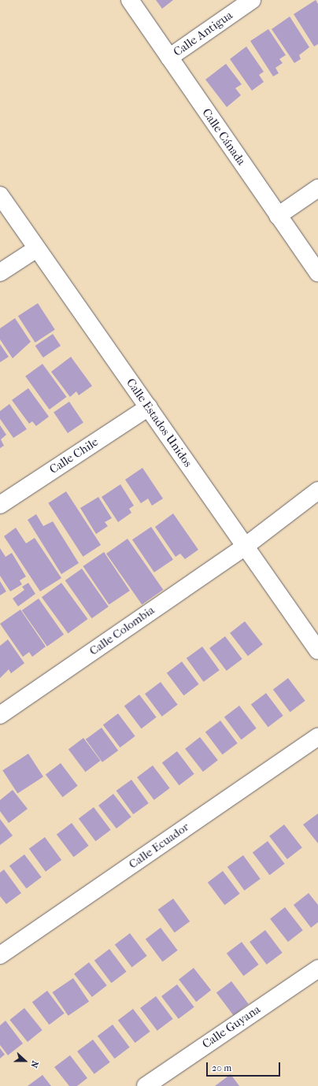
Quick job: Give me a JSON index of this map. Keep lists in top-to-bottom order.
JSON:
{
  "streets": {
    "street": [
      "Calle Antigua",
      "Calle Cánada",
      "Calle Estados Unidos",
      "Calle Chile",
      "Calle Colombia",
      "Calle Ecuador",
      "Calle Guyana"
    ]
  },
  "crossings": [
    ["Calle Antigua", "Calle Cánada"],
    ["Calle Estados Unidos", "Calle Chile"],
    ["Calle Estados Unidos", "Calle Colombia"]
  ],
  "scale_bar": "20 m",
  "north": "right"
}
